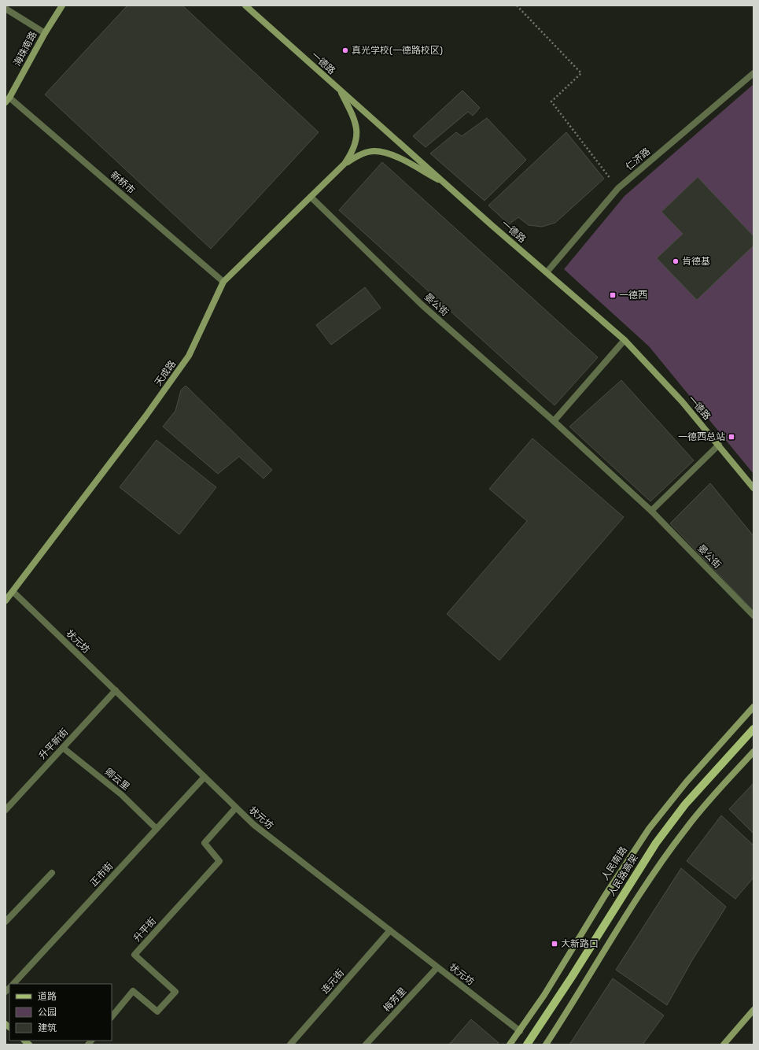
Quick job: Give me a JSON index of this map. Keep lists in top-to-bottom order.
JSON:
{
  "streets": {
    "main road": [
      "海珠南路",
      "一德路",
      "天成路",
      "人民南路",
      "人民路高架"
    ],
    "street": [
      "仁济路",
      "新桥市",
      "晏公街",
      "状元坊",
      "升平新街",
      "卿云里",
      "正市街",
      "升平街",
      "连元街",
      "梅芳里"
    ]
  },
  "crossings": [
    ["海珠南路", "新桥市"],
    ["一德路", "仁济路"],
    ["新桥市", "天成路"],
    ["晏公街", "天成路"],
    ["天成路", "状元坊"],
    ["状元坊", "升平新街"],
    ["状元坊", "人民南路"],
    ["状元坊", "正市街"],
    ["状元坊", "升平街"],
    ["状元坊", "连元街"],
    ["状元坊", "梅芳里"],
    ["升平新街", "卿云里"],
    ["卿云里", "正市街"]
  ],
  "places": {
    "other": ["真光学校(一德路校区)", "肯德基"],
    "transit": ["一德西", "一德西总站", "大新路口"]
  },
  "legend": ["道路", "公园", "建筑"]
}
